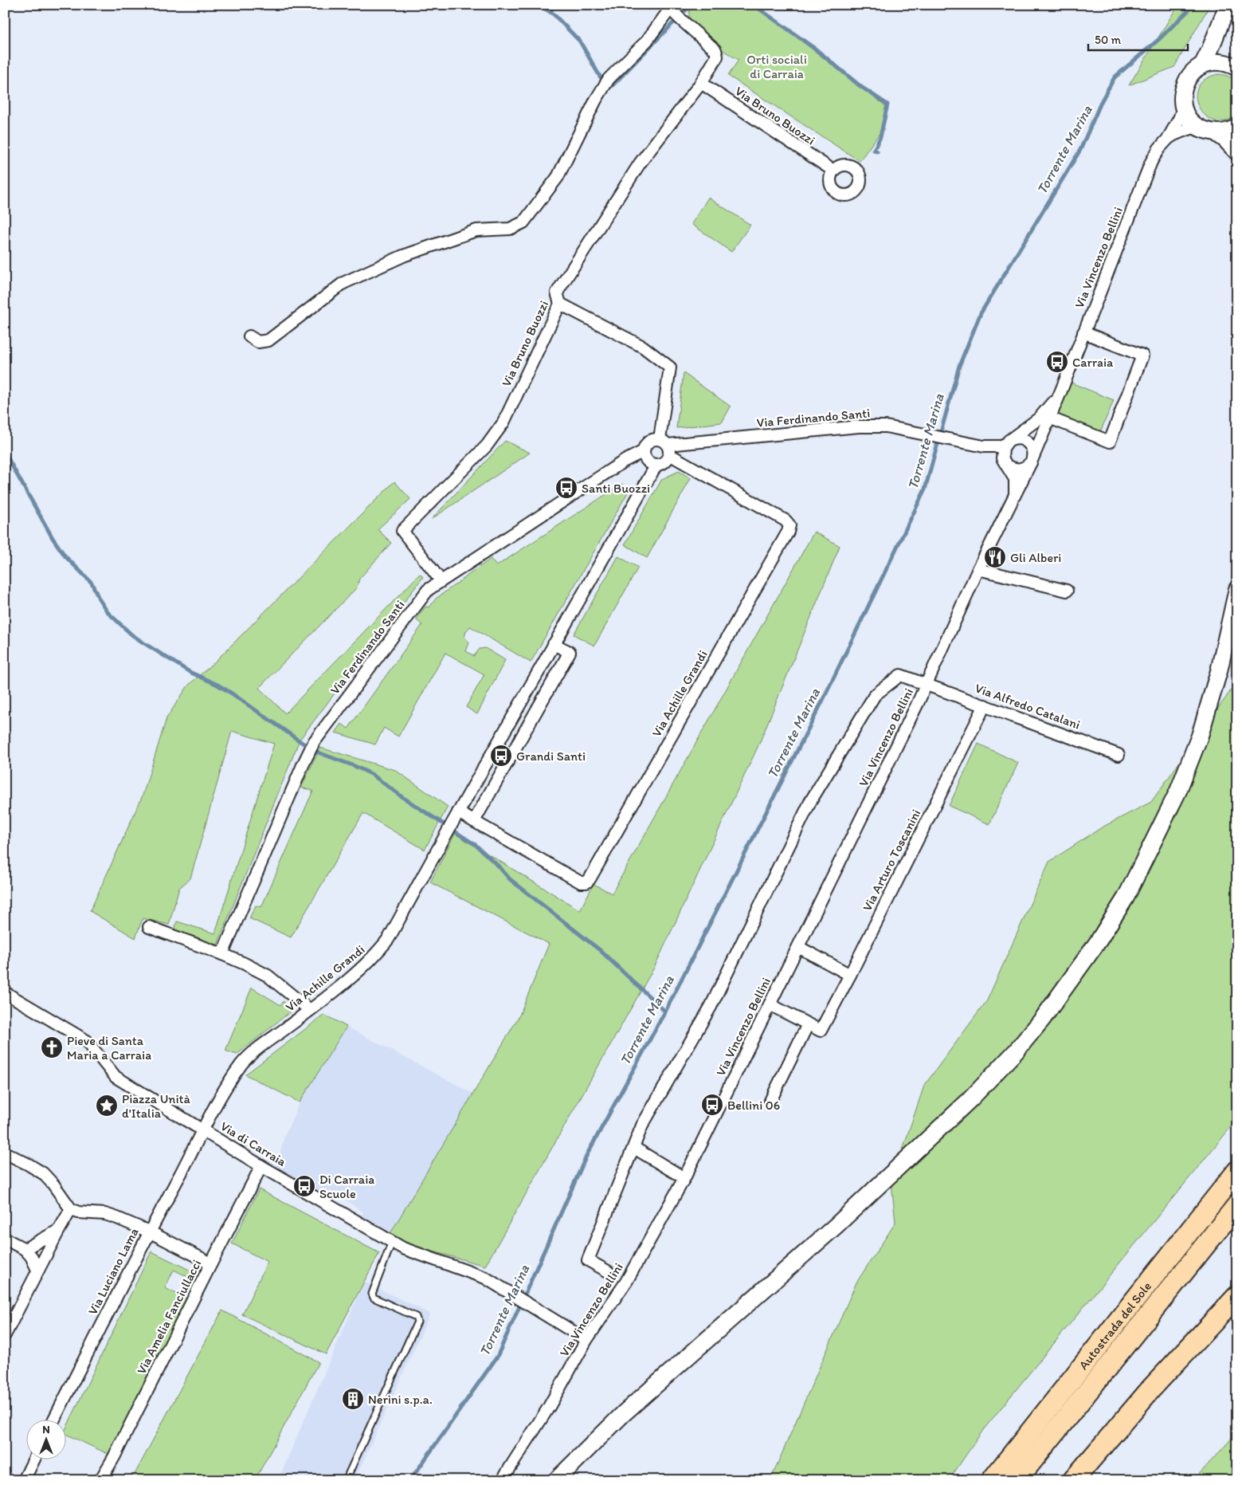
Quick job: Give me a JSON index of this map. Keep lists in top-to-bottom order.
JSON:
{
  "streets": {
    "highway": ["Autostrada del Sole"],
    "street": [
      "Via Bruno Buozzi",
      "Via Vincenzo Bellini",
      "Via Ferdinando Santi",
      "Via Achille Grandi",
      "Via Alfredo Catalani",
      "Via Arturo Toscanini",
      "Via di Carraia",
      "Via Luciano Lama",
      "Via Amelia Fanciullacci"
    ]
  },
  "crossings": [
    ["Via Bruno Buozzi", "Via Ferdinando Santi"],
    ["Via Vincenzo Bellini", "Via Ferdinando Santi"],
    ["Via Vincenzo Bellini", "Via Alfredo Catalani"],
    ["Via Vincenzo Bellini", "Via di Carraia"],
    ["Via Ferdinando Santi", "Via Achille Grandi"],
    ["Via Achille Grandi", "Via di Carraia"],
    ["Via Achille Grandi", "Via Luciano Lama"],
    ["Via Alfredo Catalani", "Via Arturo Toscanini"],
    ["Via di Carraia", "Via Luciano Lama"],
    ["Via di Carraia", "Via Amelia Fanciullacci"]
  ],
  "water": ["Torrente Marina"],
  "parks": ["Orti sociali di Carraia"],
  "places": {
    "bus stop": [
      "Carraia",
      "Santi Buozzi",
      "Grandi Santi",
      "Bellini 06",
      "Di Carraia Scuole"
    ],
    "restaurant": ["Gli Alberi"],
    "church": ["Pieve di Santa Maria a Carraia"],
    "place": ["Piazza Unità d'Italia"],
    "building": ["Nerini s.p.a."]
  },
  "scale_bar": "50 m",
  "north": "top"
}
